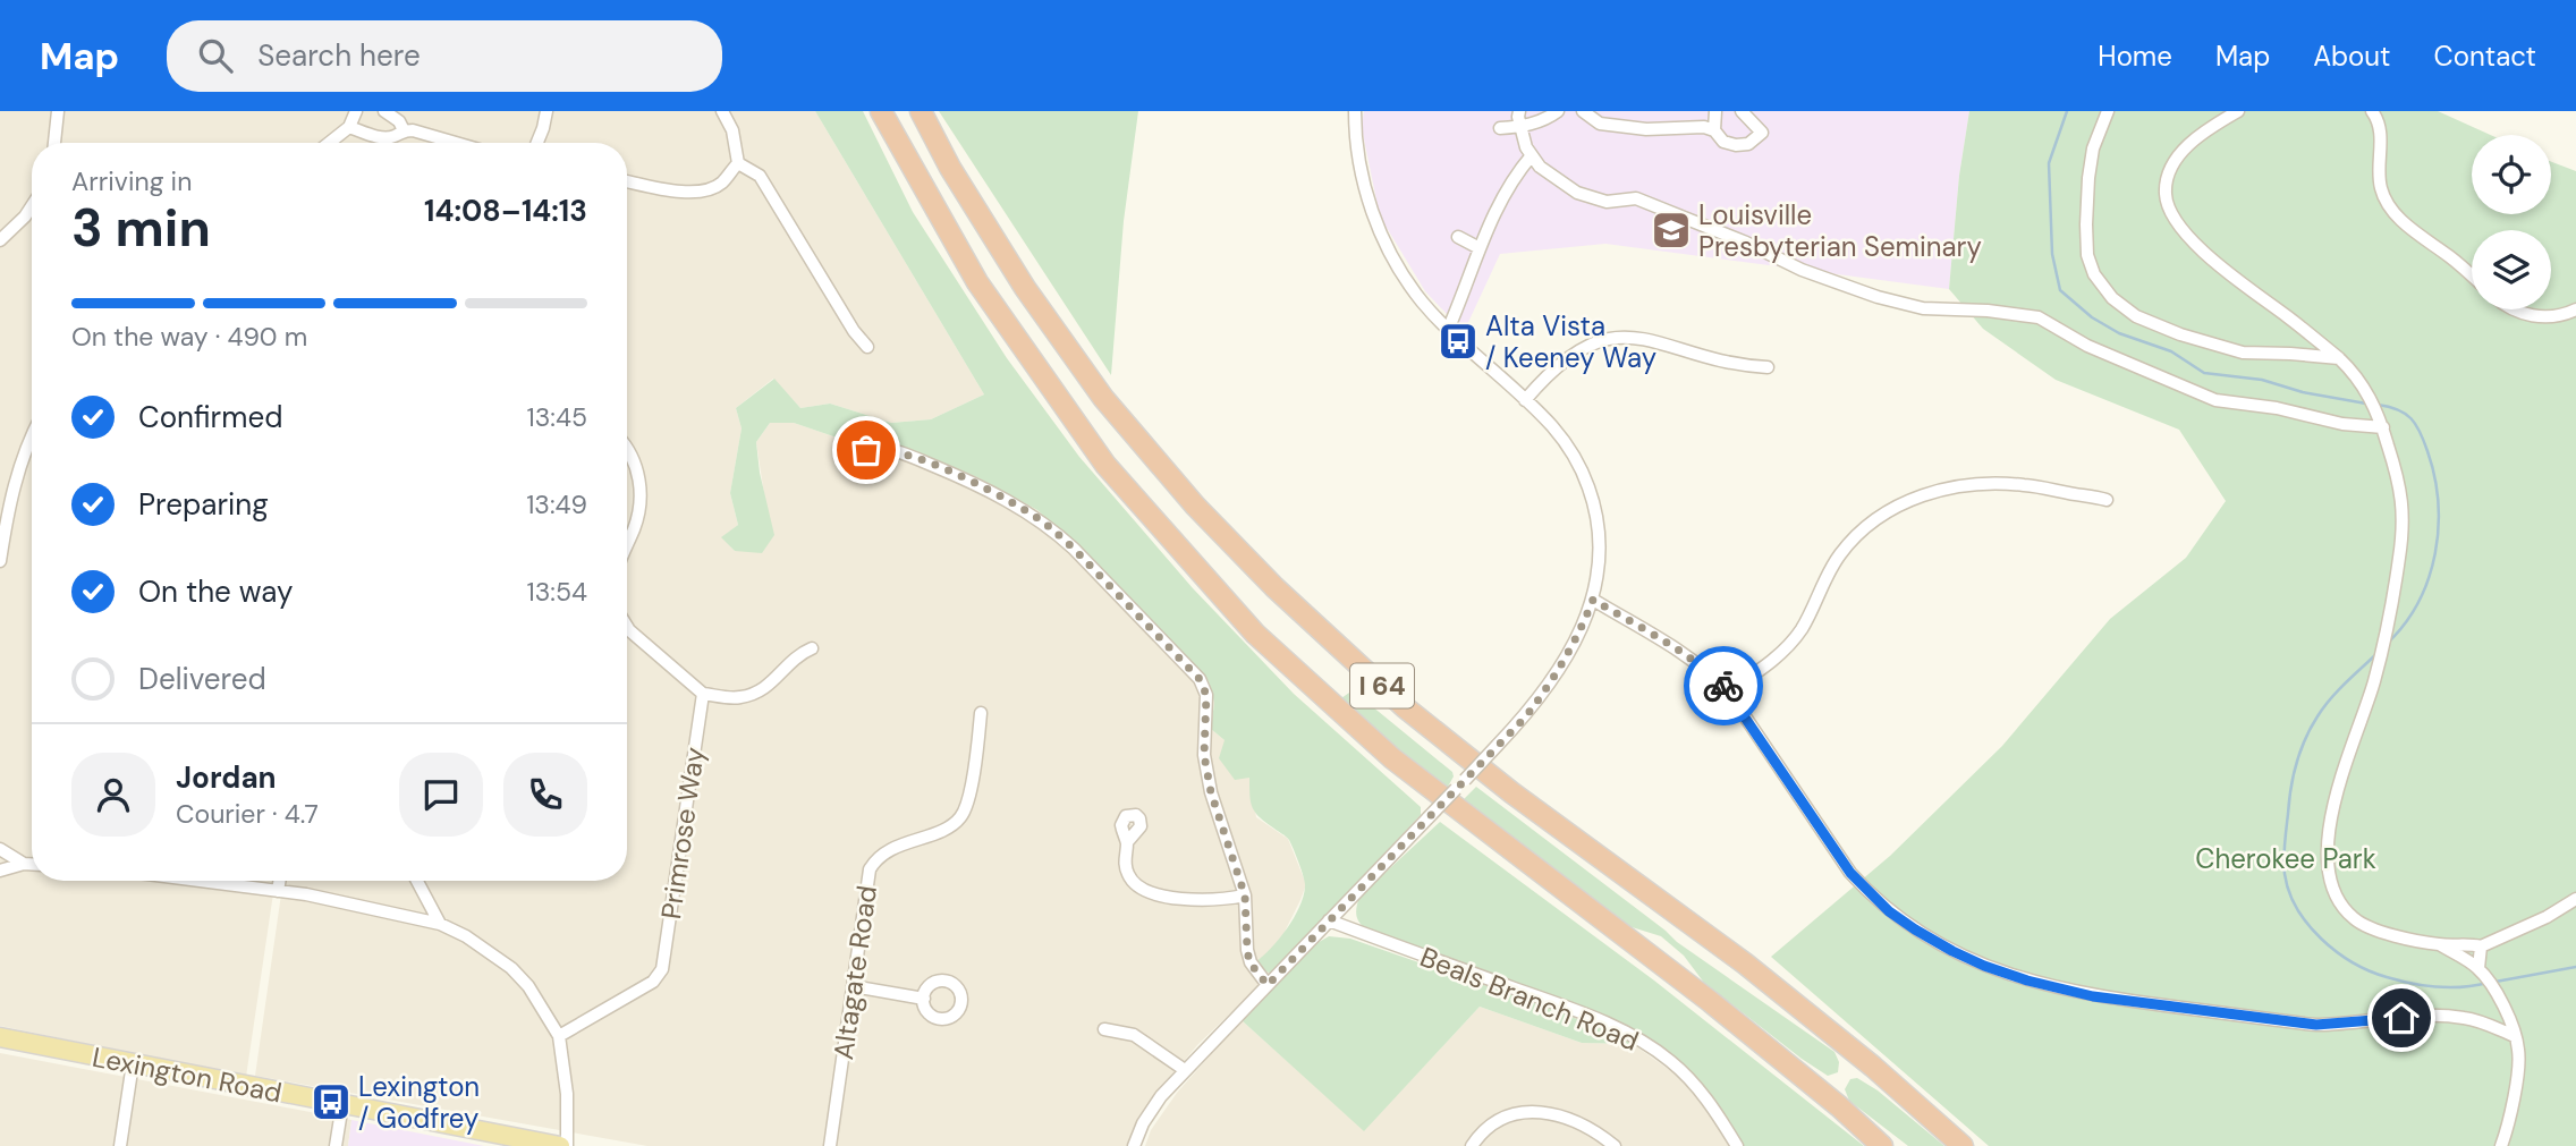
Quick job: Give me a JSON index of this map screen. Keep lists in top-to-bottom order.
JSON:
{
  "streets": {
    "highway": ["I 64"],
    "main road": ["Lexington Road"],
    "street": ["Primrose Way", "Altagate Road", "Beals Branch Road"]
  },
  "parks": ["Cherokee Park"],
  "places": {
    "school or university": ["Louisville Presbyterian Seminary"],
    "bus stop": ["Alta Vista / Keeney Way", "Lexington / Godfrey"]
  },
  "page": {
    "header": "Map",
    "search": "Search here",
    "nav": [
      "Home",
      "Map",
      "About",
      "Contact"
    ],
    "heading": ["3 min", "Arriving in", "14:08–14:13"],
    "panel": ["Jordan", "Courier · 4.7"],
    "bar": "On the way · 490 m",
    "list": [
      ["Confirmed", "13:45"],
      ["Preparing", "13:49"],
      ["On the way", "13:54"],
      "Delivered"
    ]
  }
}
